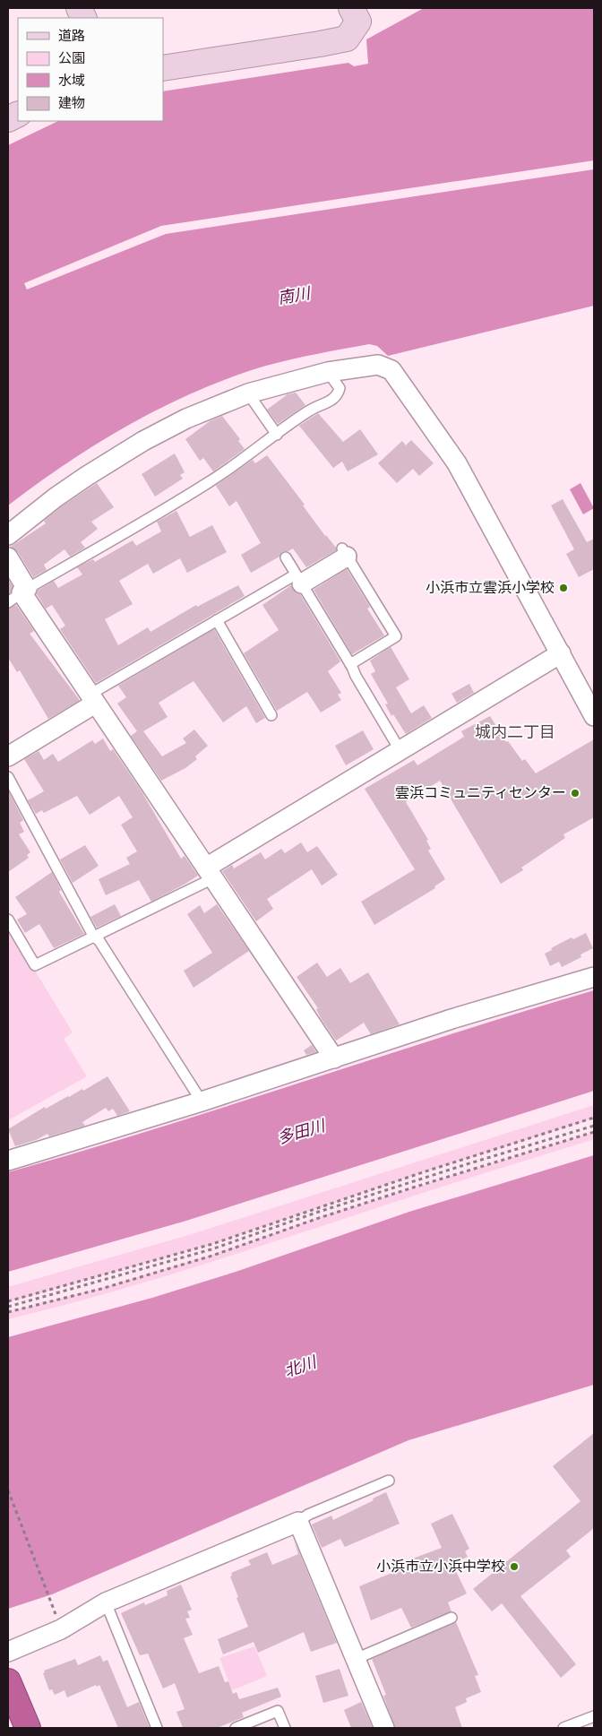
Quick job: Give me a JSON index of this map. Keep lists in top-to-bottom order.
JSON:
{
  "districts": ["城内二丁目"],
  "water": ["南川", "多田川", "北川"],
  "places": ["小浜市立雲浜小学校", "雲浜コミュニティセンター", "小浜市立小浜中学校"],
  "legend": [
    "道路",
    "公園",
    "水域",
    "建物"
  ]
}
